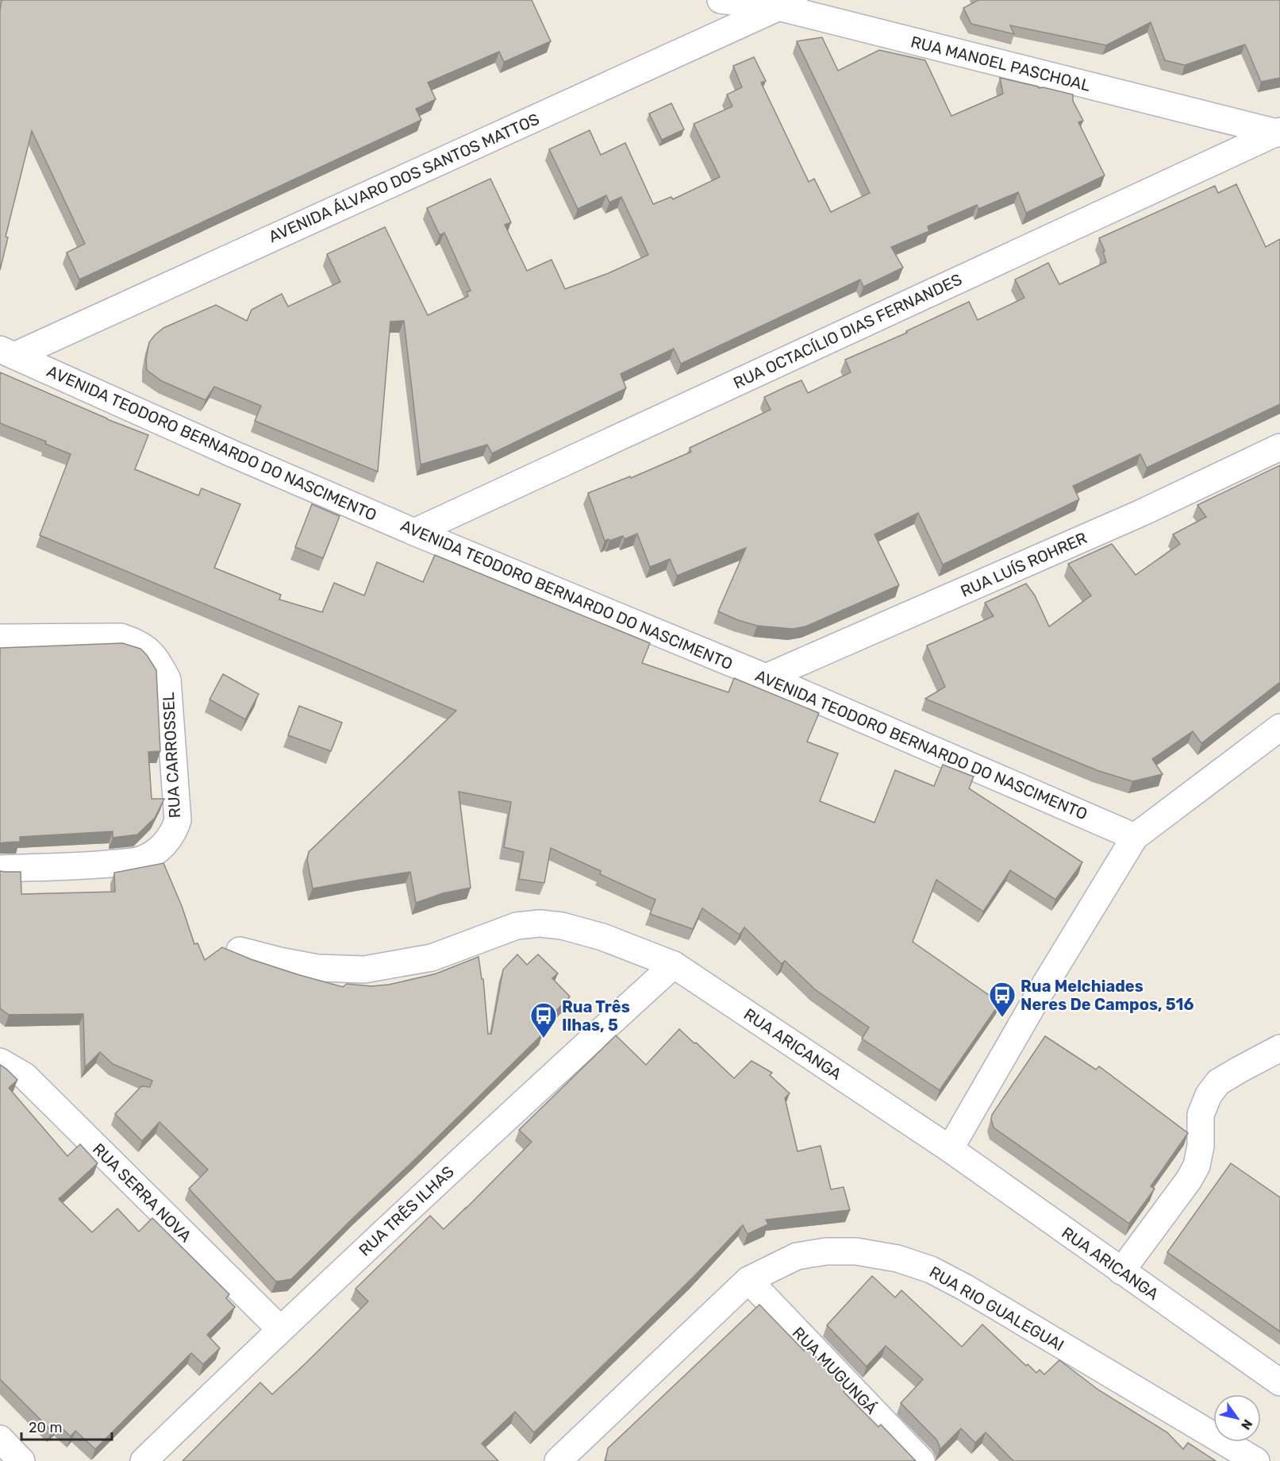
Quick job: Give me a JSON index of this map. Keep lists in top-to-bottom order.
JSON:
{
  "streets": {
    "street": [
      "RUA MANOEL PASCHOAL",
      "AVENIDA ÁLVARO DOS SANTOS MATTOS",
      "RUA OCTACÍLIO DIAS FERNANDES",
      "AVENIDA TEODORO BERNARDO DO NASCIMENTO",
      "RUA LUÍS ROHRER",
      "RUA CARROSSEL",
      "RUA ARICANGA",
      "RUA SERRA NOVA",
      "RUA TRÊS ILHAS",
      "RUA RIO GUALEGUAI",
      "RUA MUGUNGÁ"
    ]
  },
  "crossings": [
    ["RUA MANOEL PASCHOAL", "AVENIDA ÁLVARO DOS SANTOS MATTOS"],
    ["RUA MANOEL PASCHOAL", "RUA OCTACÍLIO DIAS FERNANDES"],
    ["AVENIDA ÁLVARO DOS SANTOS MATTOS", "AVENIDA TEODORO BERNARDO DO NASCIMENTO"],
    ["RUA OCTACÍLIO DIAS FERNANDES", "AVENIDA TEODORO BERNARDO DO NASCIMENTO"],
    ["AVENIDA TEODORO BERNARDO DO NASCIMENTO", "RUA LUÍS ROHRER"],
    ["RUA ARICANGA", "RUA TRÊS ILHAS"],
    ["RUA SERRA NOVA", "RUA TRÊS ILHAS"],
    ["RUA RIO GUALEGUAI", "RUA MUGUNGÁ"]
  ],
  "places": {
    "bus stop": ["Rua Melchiades Neres De Campos, 516", "Rua Três Ilhas, 5"]
  },
  "scale_bar": "20 m",
  "north": "bottom right"
}
